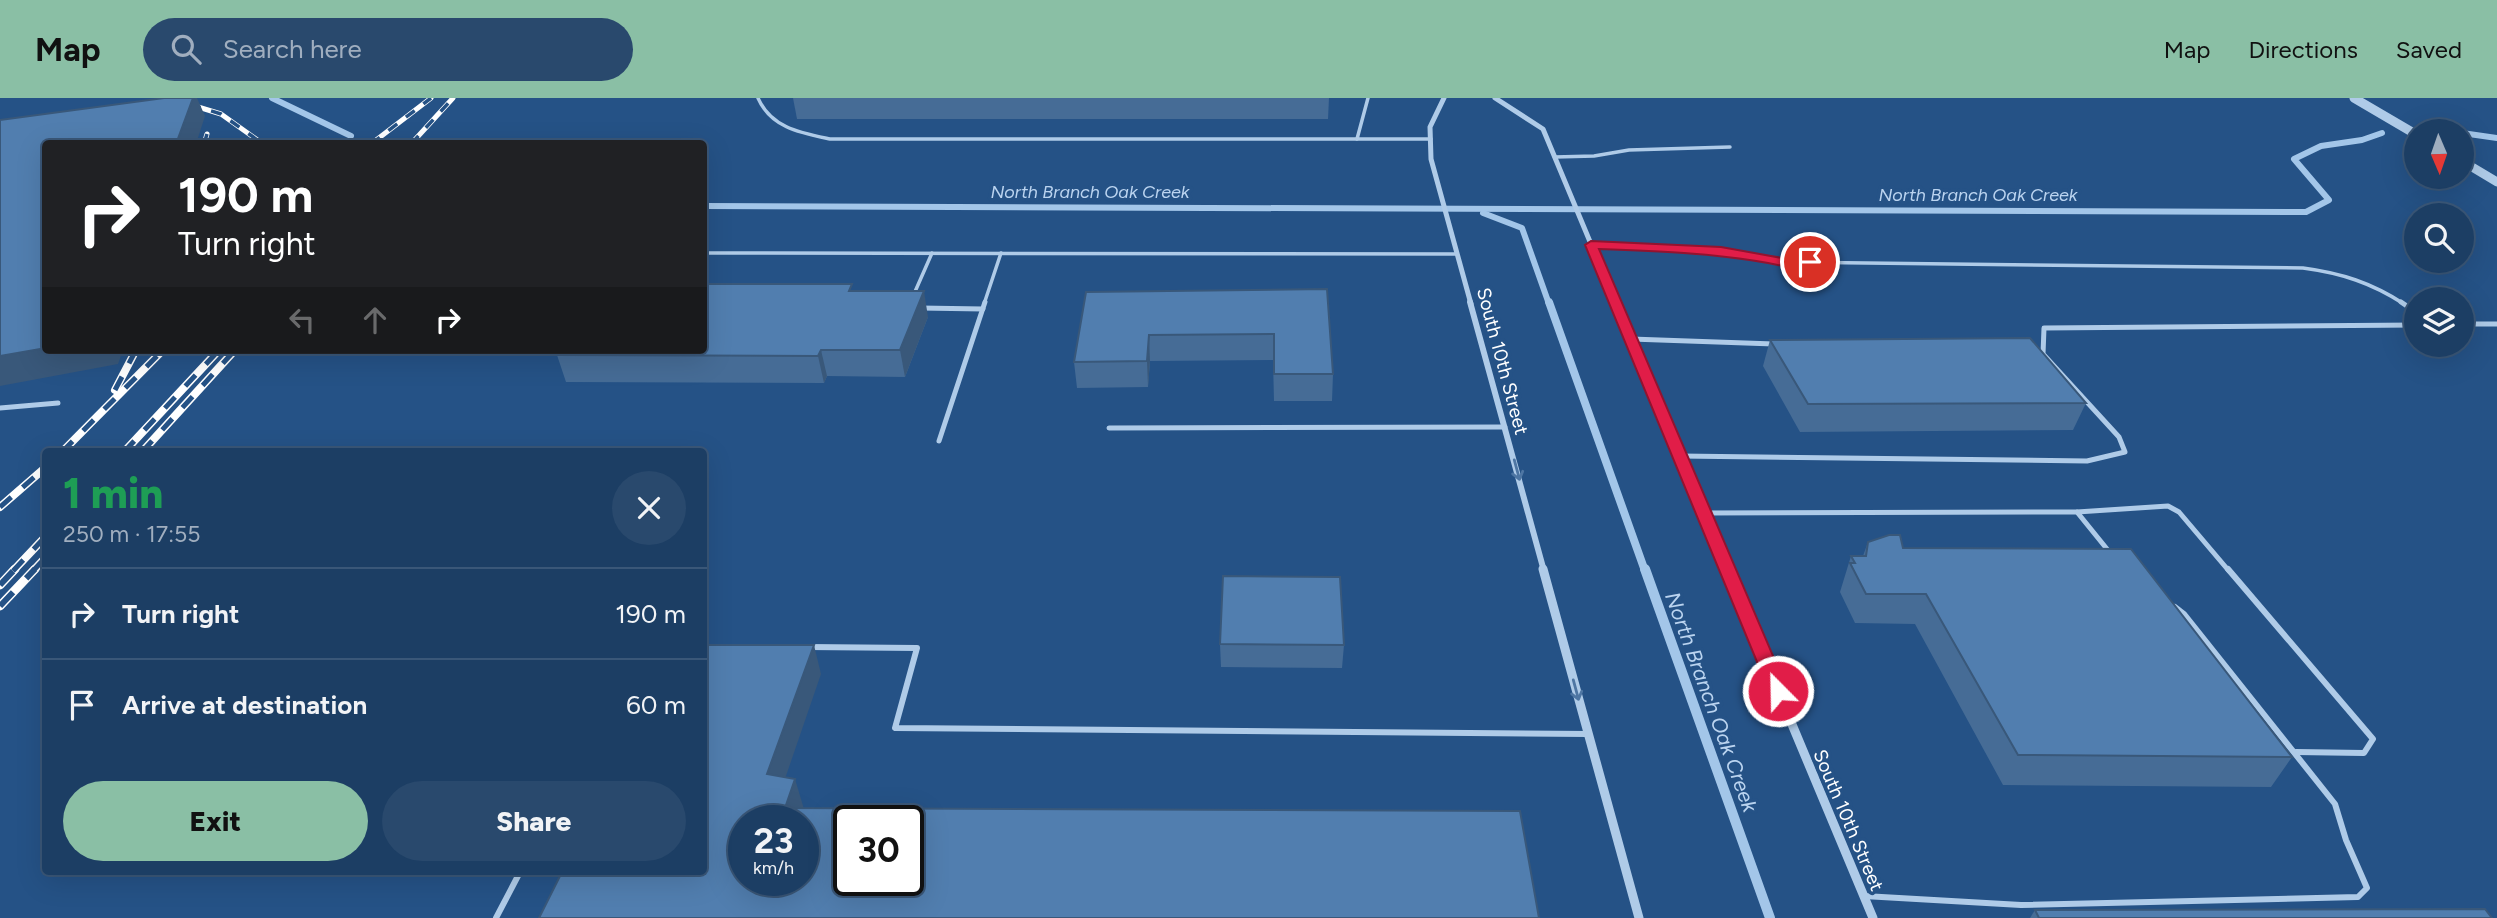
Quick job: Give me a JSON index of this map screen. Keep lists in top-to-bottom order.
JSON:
{
  "streets": {
    "street": ["South 10th Street"]
  },
  "water": ["North Branch Oak Creek"],
  "north": "bottom",
  "page": {
    "header": "Map",
    "search": "Search here",
    "nav": ["Map", "Directions", "Saved"],
    "turn": ["190 m", "Turn right"],
    "heading": ["1 min", "250 m · 17:55"],
    "list": [
      {
        "name": "Turn right",
        "value": "190 m"
      },
      {
        "name": "Arrive at destination",
        "value": "60 m"
      }
    ],
    "buttons": ["Exit", "Share"],
    "speed": "23 km/h",
    "limit": "30"
  }
}
